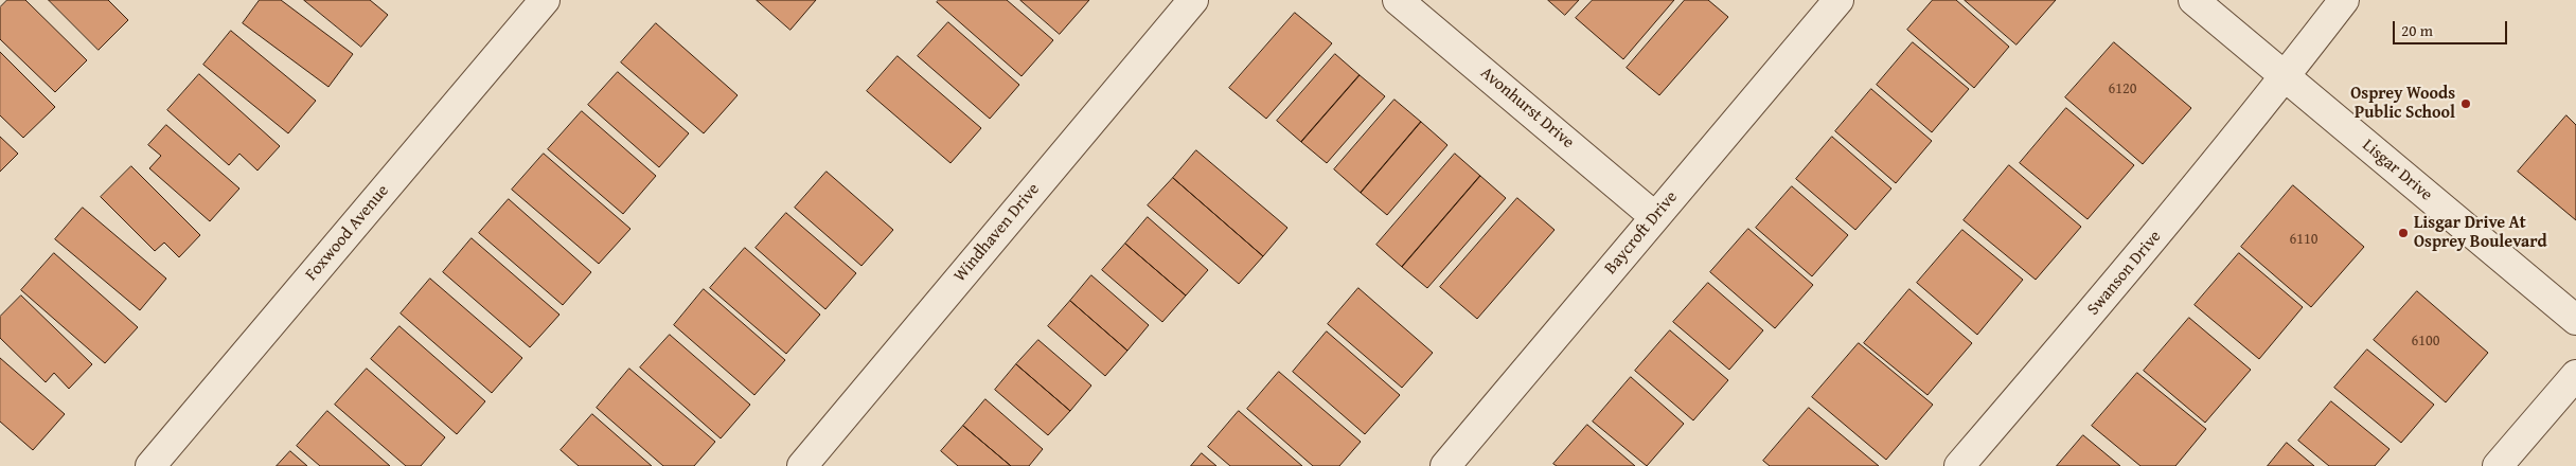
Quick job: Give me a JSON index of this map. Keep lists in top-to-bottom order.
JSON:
{
  "streets": {
    "street": [
      "Avonhurst Drive",
      "Lisgar Drive",
      "Foxwood Avenue",
      "Windhaven Drive",
      "Baycroft Drive",
      "Swanson Drive"
    ]
  },
  "crossings": [
    ["Avonhurst Drive", "Baycroft Drive"],
    ["Lisgar Drive", "Swanson Drive"]
  ],
  "places": ["Osprey Woods Public School", "Lisgar Drive At Osprey Boulevard"],
  "house_numbers": ["6120", "6110", "6100"],
  "scale_bar": "20 m"
}
